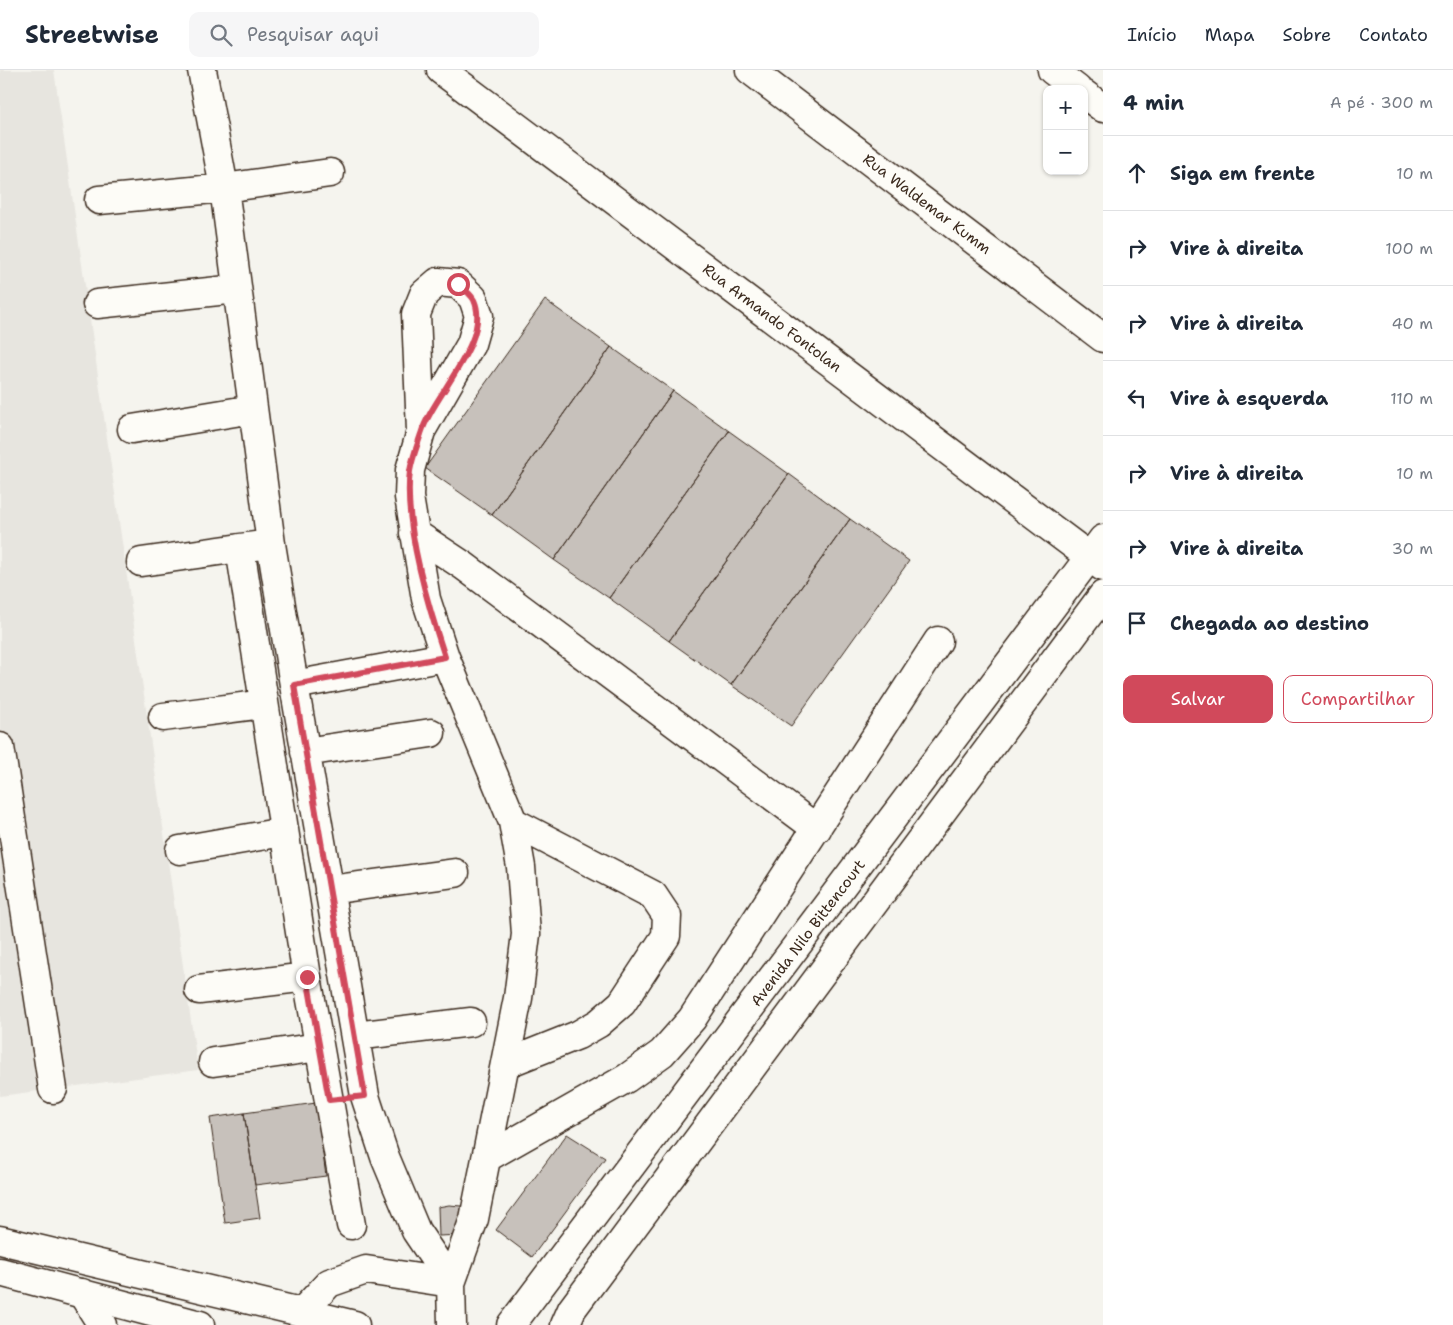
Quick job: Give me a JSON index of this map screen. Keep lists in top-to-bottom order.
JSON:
{
  "streets": {
    "street": ["Rua Waldemar Kumm", "Rua Armando Fontolan", "Avenida Nilo Bittencourt"]
  },
  "crossings": [
    ["Rua Armando Fontolan", "Avenida Nilo Bittencourt"]
  ],
  "page": {
    "header": "Streetwise",
    "search": "Pesquisar aqui",
    "nav": [
      "Início",
      "Mapa",
      "Sobre",
      "Contato"
    ],
    "heading": ["4 min", "A pé · 300 m"],
    "map_buttons": ["+", "−"],
    "list": [
      ["Siga em frente", "10 m"],
      ["Vire à direita", "100 m"],
      ["Vire à direita", "40 m"],
      ["Vire à esquerda", "110 m"],
      ["Vire à direita", "10 m"],
      ["Vire à direita", "30 m"],
      "Chegada ao destino"
    ],
    "buttons": ["Salvar", "Compartilhar"]
  }
}
